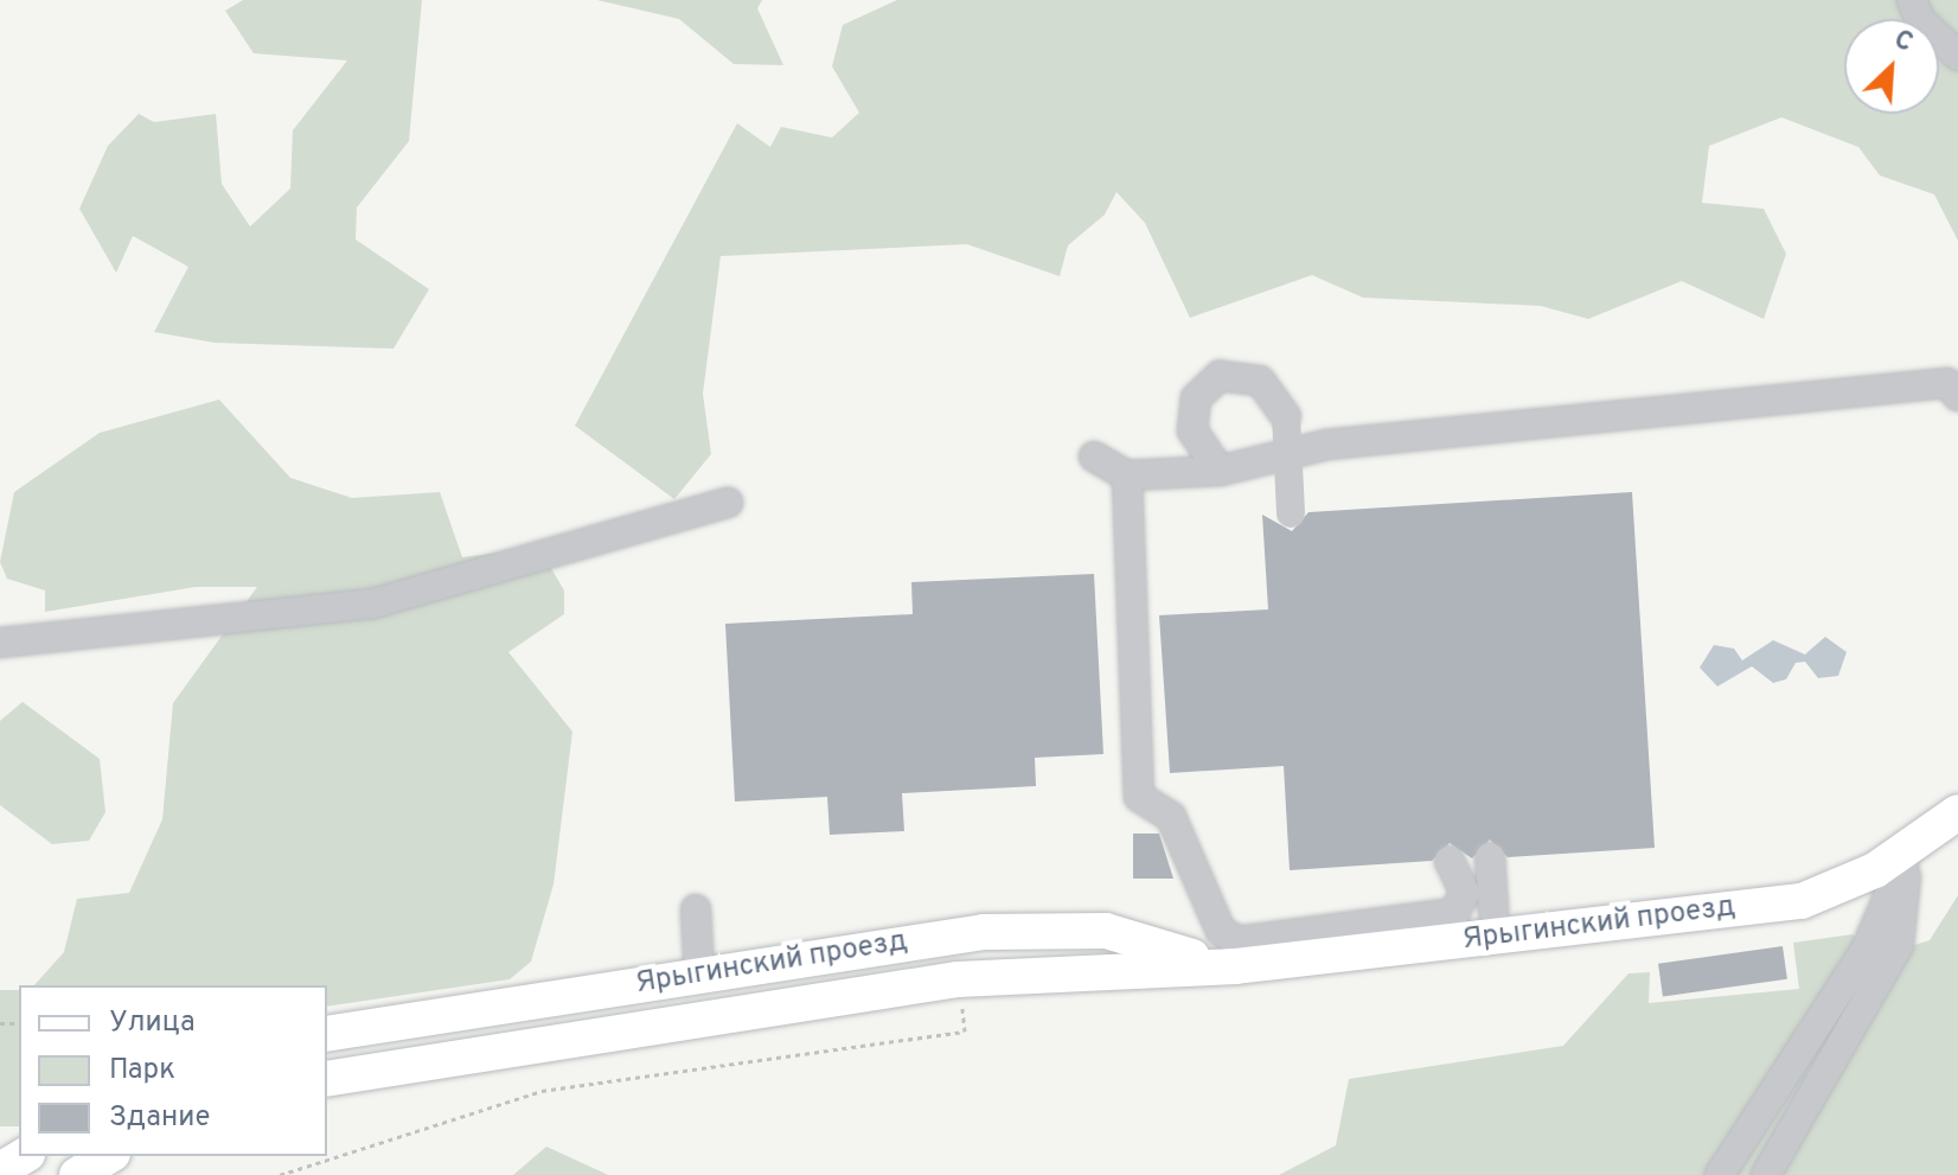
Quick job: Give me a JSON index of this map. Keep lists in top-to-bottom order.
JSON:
{
  "streets": {
    "main road": ["Ярыгинский проезд"]
  },
  "legend": ["Улица", "Парк", "Здание"],
  "north": "top right"
}
